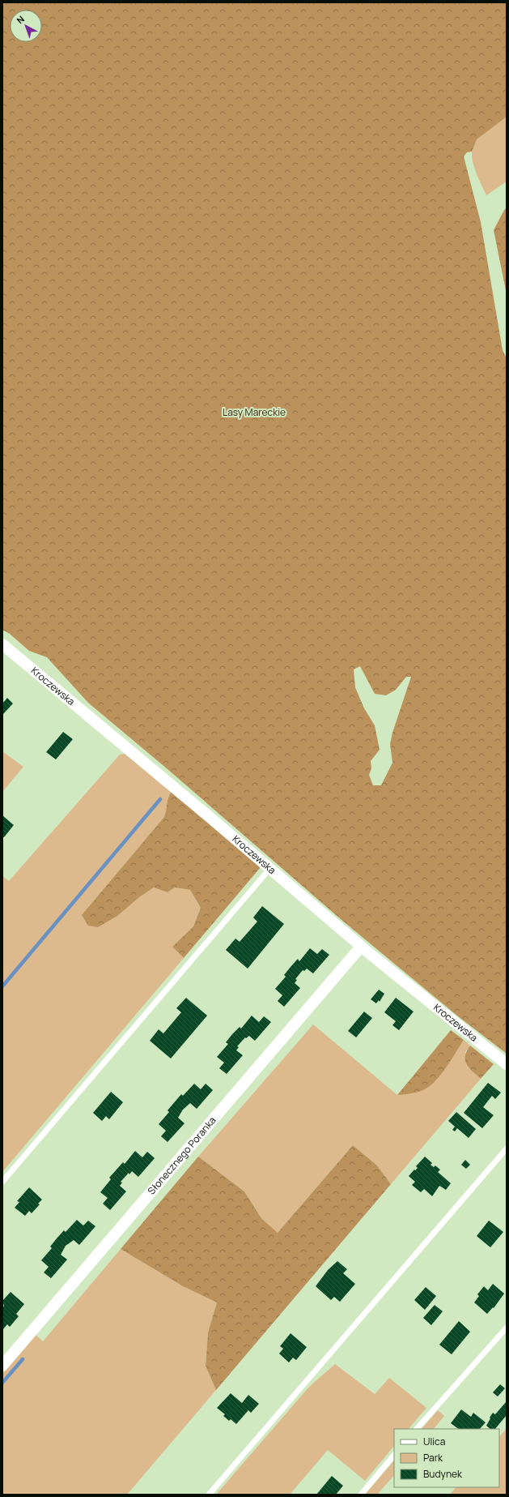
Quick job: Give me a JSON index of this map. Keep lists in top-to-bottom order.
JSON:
{
  "streets": {
    "street": ["Kroczewska", "Słonecznego Poranka"]
  },
  "crossings": [
    ["Kroczewska", "Słonecznego Poranka"]
  ],
  "parks": ["Lasy Mareckie"],
  "legend": ["Ulica", "Park", "Budynek"],
  "north": "top left"
}
